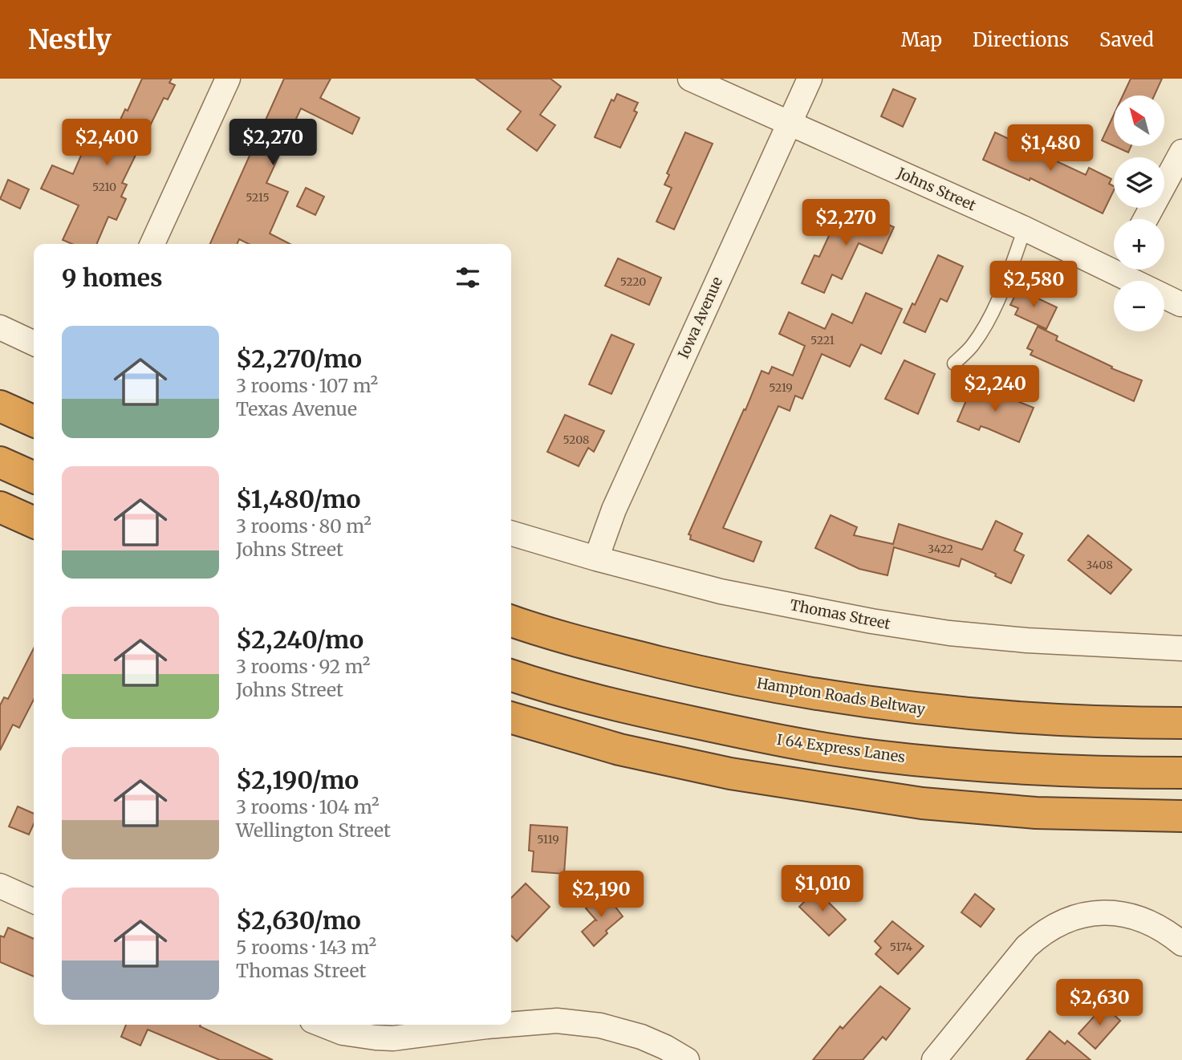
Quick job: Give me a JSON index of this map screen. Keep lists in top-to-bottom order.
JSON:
{
  "streets": {
    "highway": ["Hampton Roads Beltway", "I 64 Express Lanes"],
    "street": ["Johns Street", "Iowa Avenue", "Thomas Street"]
  },
  "crossings": [
    ["Johns Street", "Iowa Avenue"],
    ["Iowa Avenue", "Thomas Street"]
  ],
  "house_numbers": [
    "5210",
    "5215",
    "5220",
    "5221",
    "5219",
    "5208",
    "3422",
    "3408",
    "5119",
    "5174"
  ],
  "north": "top left",
  "page": {
    "header": "Nestly",
    "nav": ["Map", "Directions", "Saved"],
    "map_buttons": ["+", "−"],
    "price": [
      "$2,400",
      "$2,270",
      "$1,480",
      "$2,270",
      "$2,580",
      "$2,240",
      "$1,010",
      "$2,190",
      "$2,630"
    ],
    "heading": "9 homes",
    "list": [
      {
        "name": "$2,270/mo",
        "note": "3 rooms · 107 m² · Texas Avenue"
      },
      {
        "name": "$1,480/mo",
        "note": "3 rooms · 80 m² · Johns Street"
      },
      {
        "name": "$2,240/mo",
        "note": "3 rooms · 92 m² · Johns Street"
      },
      {
        "name": "$2,190/mo",
        "note": "3 rooms · 104 m² · Wellington Street"
      },
      {
        "name": "$2,630/mo",
        "note": "5 rooms · 143 m² · Thomas Street"
      }
    ]
  }
}
